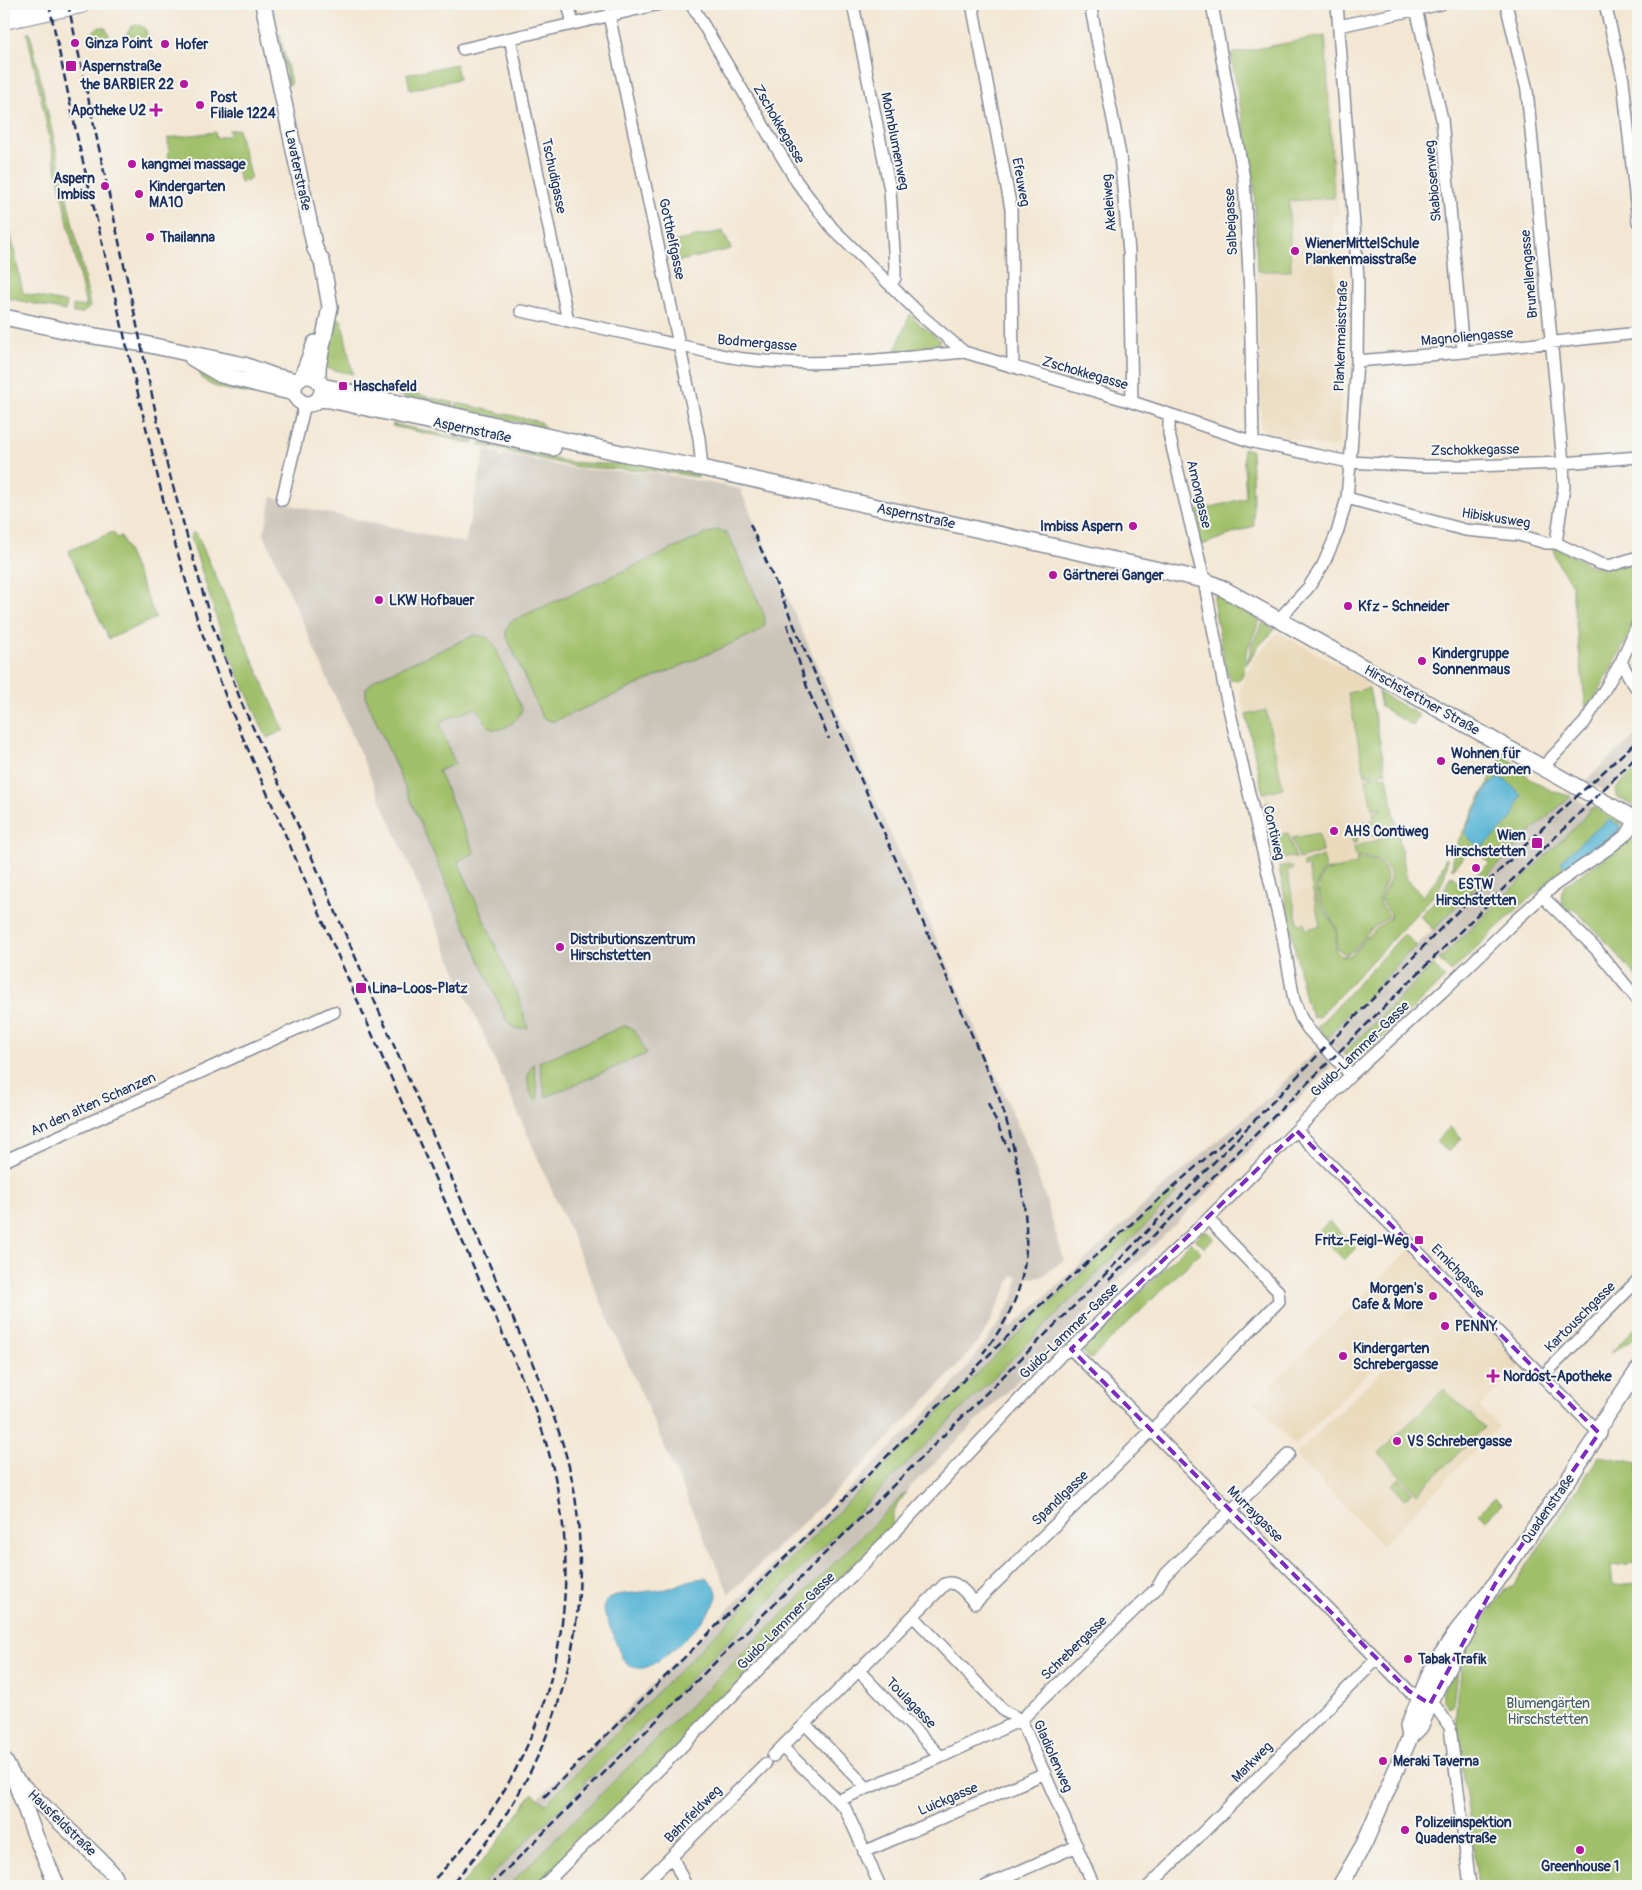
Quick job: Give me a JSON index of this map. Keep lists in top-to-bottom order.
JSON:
{
  "streets": {
    "main road": [
      "Lavaterstraße",
      "Aspernstraße",
      "Hirschstettner Straße",
      "Quadenstraße",
      "Hausfeldstraße"
    ],
    "street": [
      "Zschokkegasse",
      "Mohnblumenweg",
      "Tschudigasse",
      "Skabiosenweg",
      "Efeuweg",
      "Akeleiweg",
      "Salbeigasse",
      "Gotthelfgasse",
      "Brunellengasse",
      "Plankenmaisstraße",
      "Magnoliengasse",
      "Bodmergasse",
      "Amongasse",
      "Hibiskusweg",
      "Contiweg",
      "Guido-Lammer-Gasse",
      "An den alten Schanzen",
      "Emichgasse",
      "Kartouschgasse",
      "Spandlgasse",
      "Murraygasse",
      "Schrebergasse",
      "Toulagasse",
      "Gladiolenweg",
      "Markweg",
      "Luickgasse",
      "Bahnfeldweg"
    ]
  },
  "crossings": [
    ["Zschokkegasse", "Mohnblumenweg"],
    ["Zschokkegasse", "Efeuweg"],
    ["Zschokkegasse", "Akeleiweg"],
    ["Zschokkegasse", "Salbeigasse"],
    ["Zschokkegasse", "Brunellengasse"],
    ["Zschokkegasse", "Plankenmaisstraße"],
    ["Zschokkegasse", "Bodmergasse"],
    ["Zschokkegasse", "Amongasse"],
    ["Lavaterstraße", "Aspernstraße"],
    ["Tschudigasse", "Bodmergasse"],
    ["Skabiosenweg", "Magnoliengasse"],
    ["Gotthelfgasse", "Bodmergasse"],
    ["Gotthelfgasse", "Aspernstraße"],
    ["Brunellengasse", "Magnoliengasse"],
    ["Brunellengasse", "Hibiskusweg"],
    ["Plankenmaisstraße", "Magnoliengasse"],
    ["Plankenmaisstraße", "Hibiskusweg"],
    ["Plankenmaisstraße", "Hirschstettner Straße"],
    ["Aspernstraße", "Amongasse"],
    ["Aspernstraße", "Hirschstettner Straße"],
    ["Aspernstraße", "Contiweg"],
    ["Amongasse", "Hirschstettner Straße"],
    ["Amongasse", "Contiweg"],
    ["Hirschstettner Straße", "Contiweg"],
    ["Hirschstettner Straße", "Guido-Lammer-Gasse"],
    ["Contiweg", "Guido-Lammer-Gasse"],
    ["Guido-Lammer-Gasse", "Emichgasse"],
    ["Guido-Lammer-Gasse", "Spandlgasse"],
    ["Guido-Lammer-Gasse", "Murraygasse"],
    ["Emichgasse", "Kartouschgasse"],
    ["Emichgasse", "Quadenstraße"],
    ["Spandlgasse", "Murraygasse"],
    ["Spandlgasse", "Toulagasse"],
    ["Spandlgasse", "Gladiolenweg"],
    ["Spandlgasse", "Bahnfeldweg"],
    ["Quadenstraße", "Murraygasse"],
    ["Murraygasse", "Schrebergasse"],
    ["Murraygasse", "Markweg"],
    ["Schrebergasse", "Toulagasse"],
    ["Schrebergasse", "Gladiolenweg"],
    ["Gladiolenweg", "Luickgasse"]
  ],
  "parks": ["Blumengärten Hirschstetten"],
  "places": {
    "other": [
      "Ginza Point",
      "Hofer",
      "the BARBIER 22",
      "Post Filiale 1224",
      "kangmei massage",
      "Aspern Imbiss",
      "Kindergarten MA10",
      "Thailanna",
      "WienerMittelSchule Plankenmaisstraße",
      "Imbiss Aspern",
      "Gärtnerei Ganger",
      "LKW Hofbauer",
      "Kfz - Schneider",
      "Kindergruppe Sonnenmaus",
      "Wohnen für Generationen",
      "AHS Contiweg",
      "ESTW Hirschstetten",
      "Distributionszentrum Hirschstetten",
      "Morgen's Cafe & More",
      "PENNY",
      "Kindergarten Schrebergasse",
      "VS Schrebergasse",
      "Tabak Trafik",
      "Meraki Taverna",
      "Polizeiinspektion Quadenstraße",
      "Greenhouse 1"
    ],
    "transit": [
      "Aspernstraße",
      "Haschafeld",
      "Wien Hirschstetten",
      "Lina-Loos-Platz",
      "Fritz-Feigl-Weg"
    ],
    "health": ["Apotheke U2", "Nordost-Apotheke"]
  }
}
